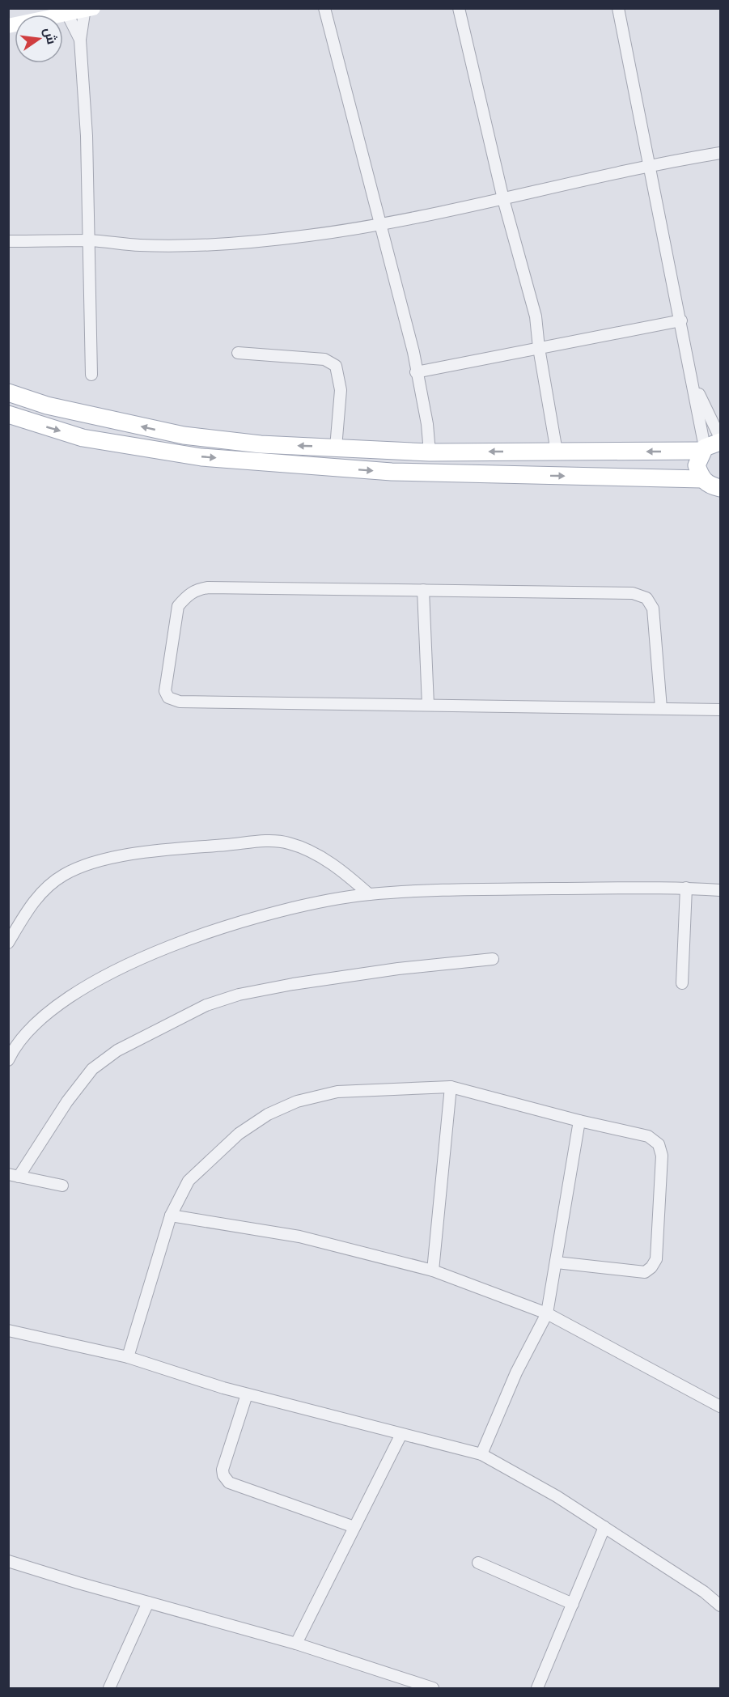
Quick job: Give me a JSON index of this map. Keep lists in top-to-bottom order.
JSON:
{
  "north": "right"
}
